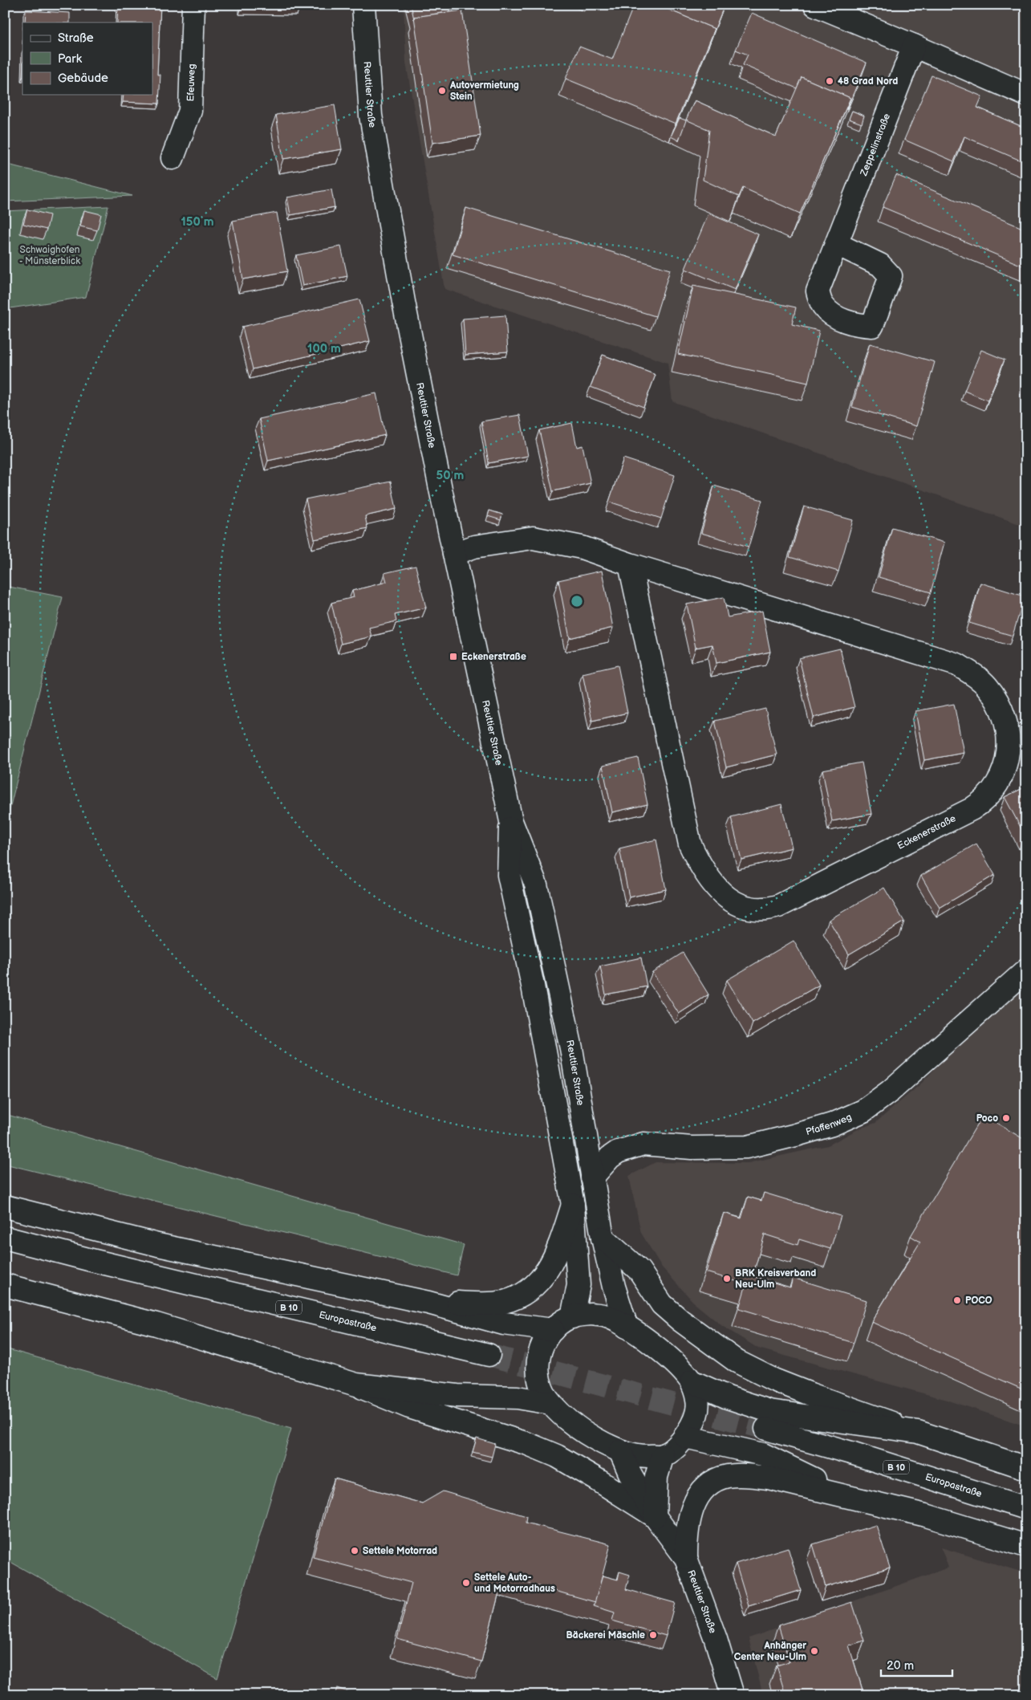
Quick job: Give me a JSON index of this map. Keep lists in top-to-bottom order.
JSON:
{
  "streets": {
    "main road": [
      "Efeuweg",
      "Reuttier Straße",
      "Zeppelinstraße",
      "Eckenerstraße",
      "Pfaffenweg",
      "B 10",
      "Europastraße"
    ]
  },
  "crossings": [
    ["Reuttier Straße", "Eckenerstraße"],
    ["Reuttier Straße", "Pfaffenweg"]
  ],
  "parks": ["Schwaighofen - Münsterblick"],
  "places": {
    "other": [
      "48 Grad Nord",
      "Autovermietung Stein",
      "Poco",
      "BRK Kreisverband Neu-Ulm",
      "POCO",
      "Settele Motorrad",
      "Settele Auto- und Motorradhaus",
      "Bäckerei Mäschle",
      "Anhänger Center Neu-Ulm"
    ],
    "transit": ["Eckenerstraße"]
  },
  "legend": ["Straße", "Park", "Gebäude"],
  "scale_bar": "20 m",
  "rings": ["150 m", "100 m", "50 m"]
}
